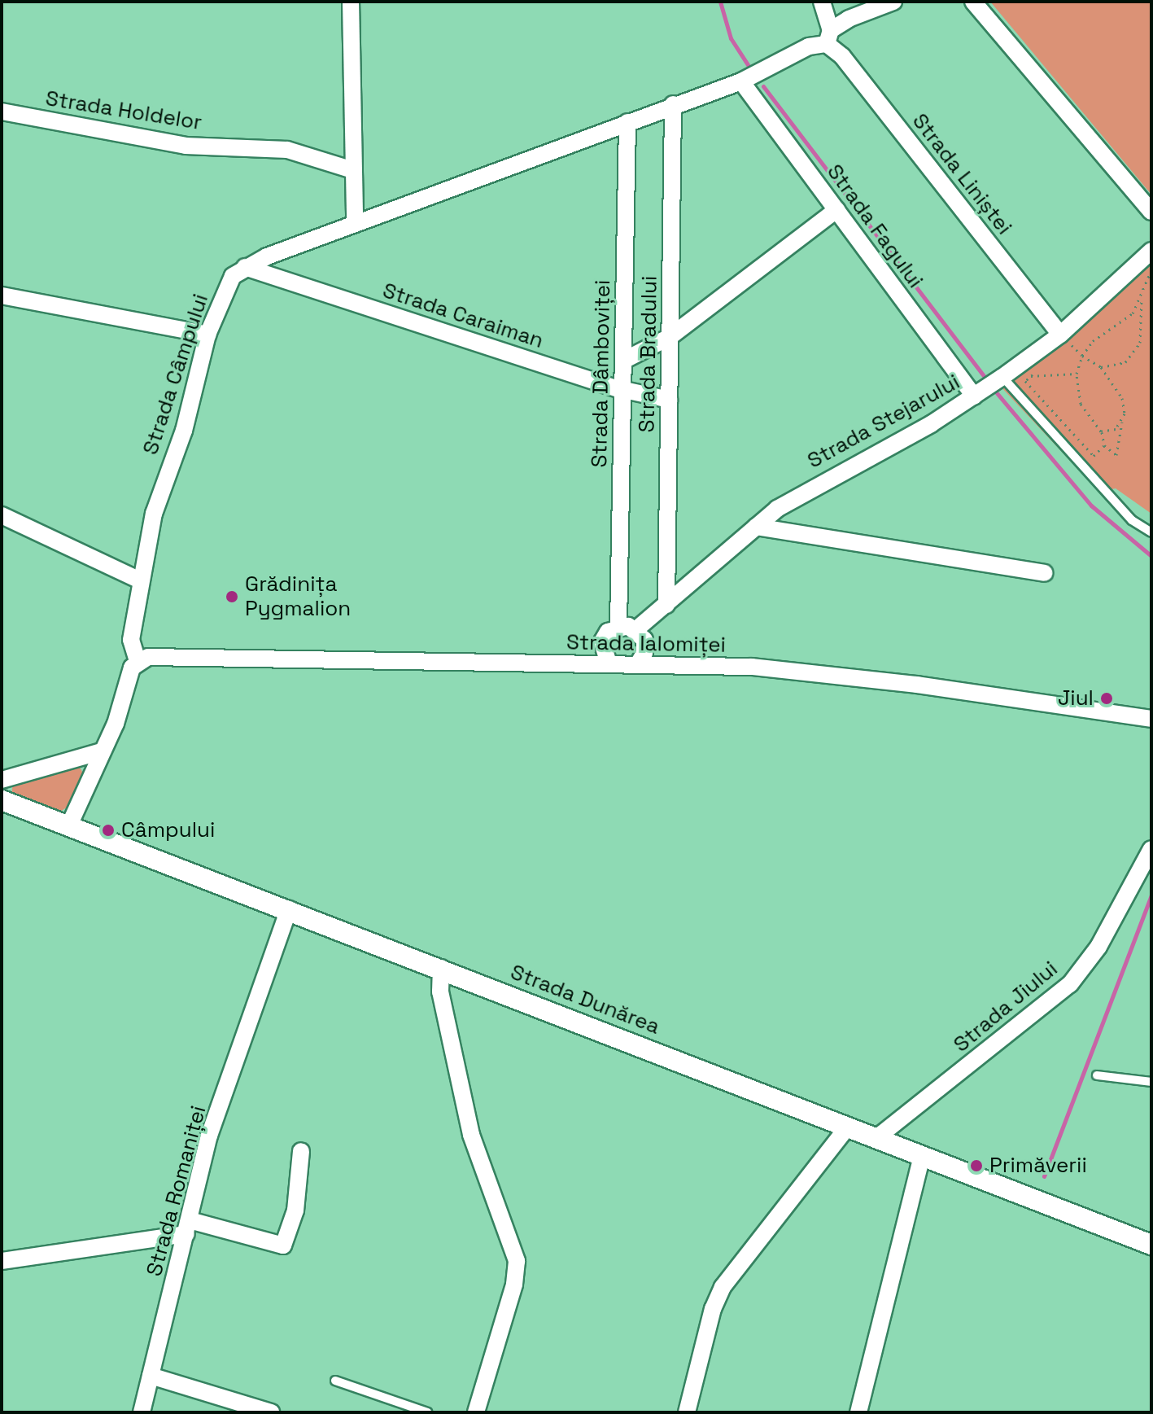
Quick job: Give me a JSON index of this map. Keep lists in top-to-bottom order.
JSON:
{
  "streets": {
    "street": [
      "Strada Holdelor",
      "Strada Liniștei",
      "Strada Fagului",
      "Strada Caraiman",
      "Strada Bradului",
      "Strada Dâmboviței",
      "Strada Câmpului",
      "Strada Stejarului",
      "Strada Ialomiței",
      "Strada Dunărea",
      "Strada Jiului",
      "Strada Romaniței"
    ]
  },
  "crossings": [
    ["Strada Liniștei", "Strada Câmpului"],
    ["Strada Liniștei", "Strada Stejarului"],
    ["Strada Fagului", "Strada Câmpului"],
    ["Strada Fagului", "Strada Stejarului"],
    ["Strada Caraiman", "Strada Bradului"],
    ["Strada Caraiman", "Strada Dâmboviței"],
    ["Strada Caraiman", "Strada Câmpului"],
    ["Strada Bradului", "Strada Câmpului"],
    ["Strada Bradului", "Strada Stejarului"],
    ["Strada Dâmboviței", "Strada Câmpului"],
    ["Strada Dâmboviței", "Strada Stejarului"],
    ["Strada Dâmboviței", "Strada Ialomiței"],
    ["Strada Câmpului", "Strada Ialomiței"],
    ["Strada Stejarului", "Strada Ialomiței"],
    ["Strada Dunărea", "Strada Jiului"],
    ["Strada Dunărea", "Strada Romaniței"]
  ],
  "places": [
    "Grădinița Pygmalion",
    "Jiul",
    "Câmpului",
    "Primăverii"
  ]
}
